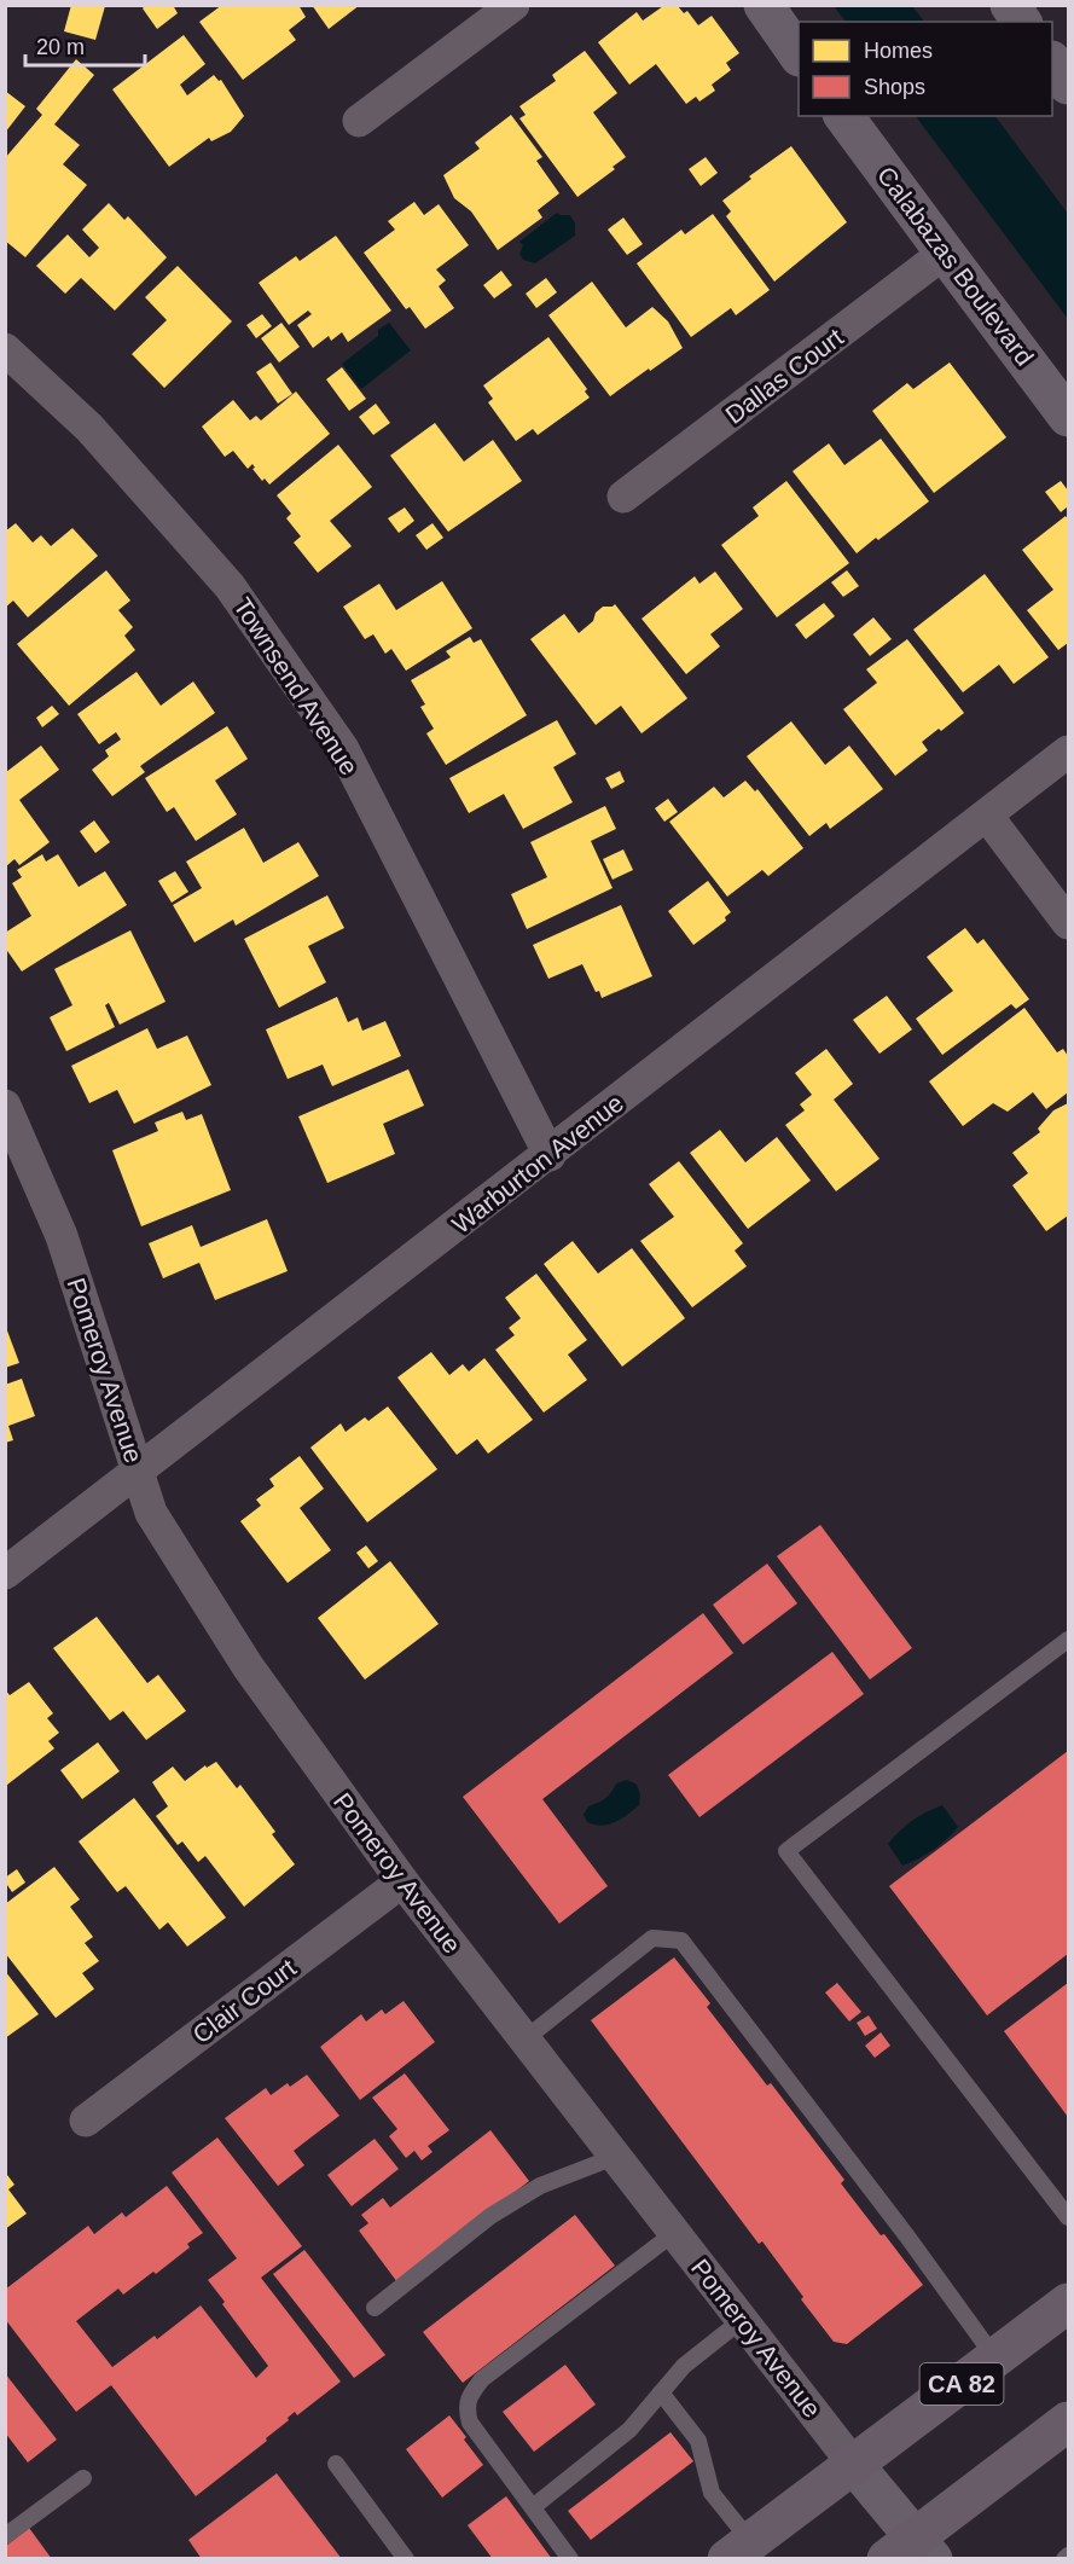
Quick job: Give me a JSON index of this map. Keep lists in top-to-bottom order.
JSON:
{
  "streets": {
    "main road": ["CA 82"],
    "street": [
      "Calabazas Boulevard",
      "Dallas Court",
      "Townsend Avenue",
      "Warburton Avenue",
      "Pomeroy Avenue",
      "Clair Court"
    ]
  },
  "crossings": [
    ["Calabazas Boulevard", "Dallas Court"],
    ["Townsend Avenue", "Warburton Avenue"],
    ["Warburton Avenue", "Pomeroy Avenue"],
    ["Pomeroy Avenue", "Clair Court"],
    ["Pomeroy Avenue", "CA 82"]
  ],
  "legend": ["Homes", "Shops"],
  "scale_bar": "20 m"
}
